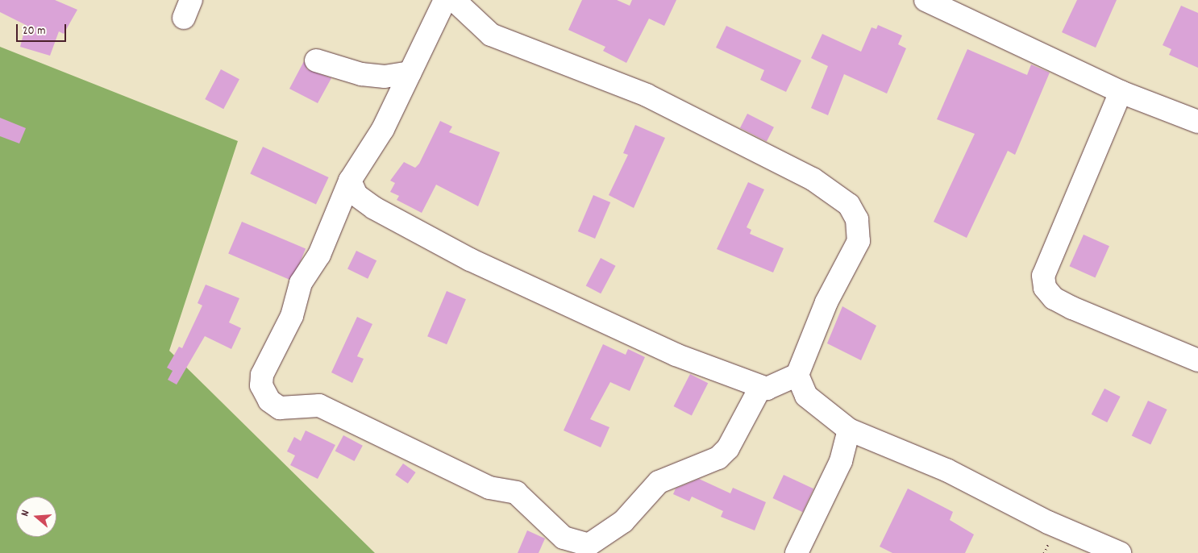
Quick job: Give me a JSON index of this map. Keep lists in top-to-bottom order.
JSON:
{
  "scale_bar": "20 m",
  "north": "left"
}
